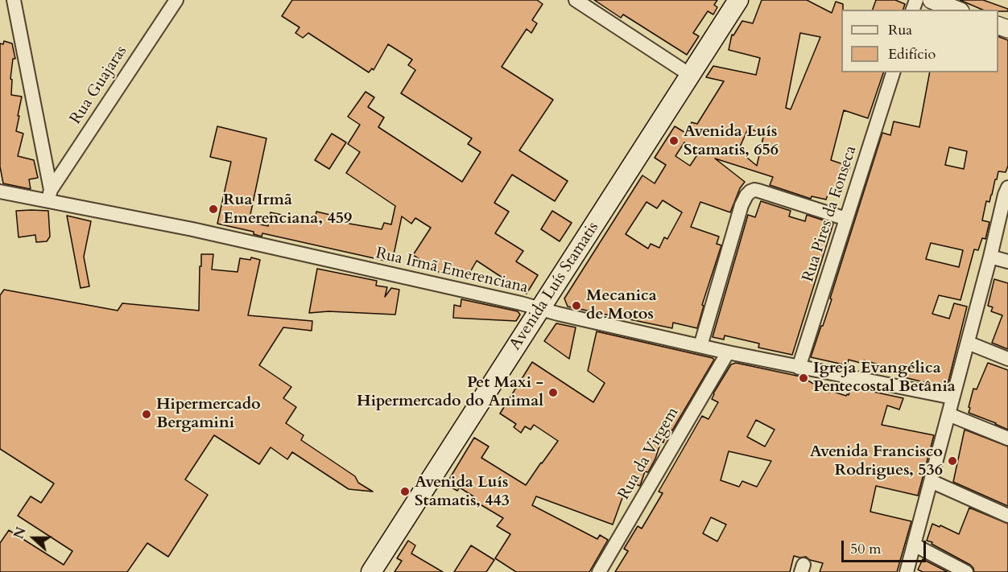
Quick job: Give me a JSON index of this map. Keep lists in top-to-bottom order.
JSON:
{
  "streets": {
    "main road": ["Avenida Luís Stamatis"],
    "street": [
      "Rua Guajaras",
      "Rua Pires da Fonseca",
      "Rua Irmã Emerenciana",
      "Rua da Virgem"
    ]
  },
  "crossings": [
    ["Rua Guajaras", "Rua Irmã Emerenciana"],
    ["Rua Pires da Fonseca", "Rua Irmã Emerenciana"],
    ["Rua Irmã Emerenciana", "Avenida Luís Stamatis"],
    ["Rua Irmã Emerenciana", "Rua da Virgem"]
  ],
  "places": [
    "Avenida Luís Stamatis, 656",
    "Rua Irmã Emerenciana, 459",
    "Mecanica de Motos",
    "Igreja Evangélica Pentecostal Betânia",
    "Pet Maxi - Hipermercado do Animal",
    "Hipermercado Bergamini",
    "Avenida Francisco Rodrigues, 536",
    "Avenida Luís Stamatis, 443"
  ],
  "legend": ["Rua", "Edifício"],
  "scale_bar": "50 m",
  "north": "left"
}
